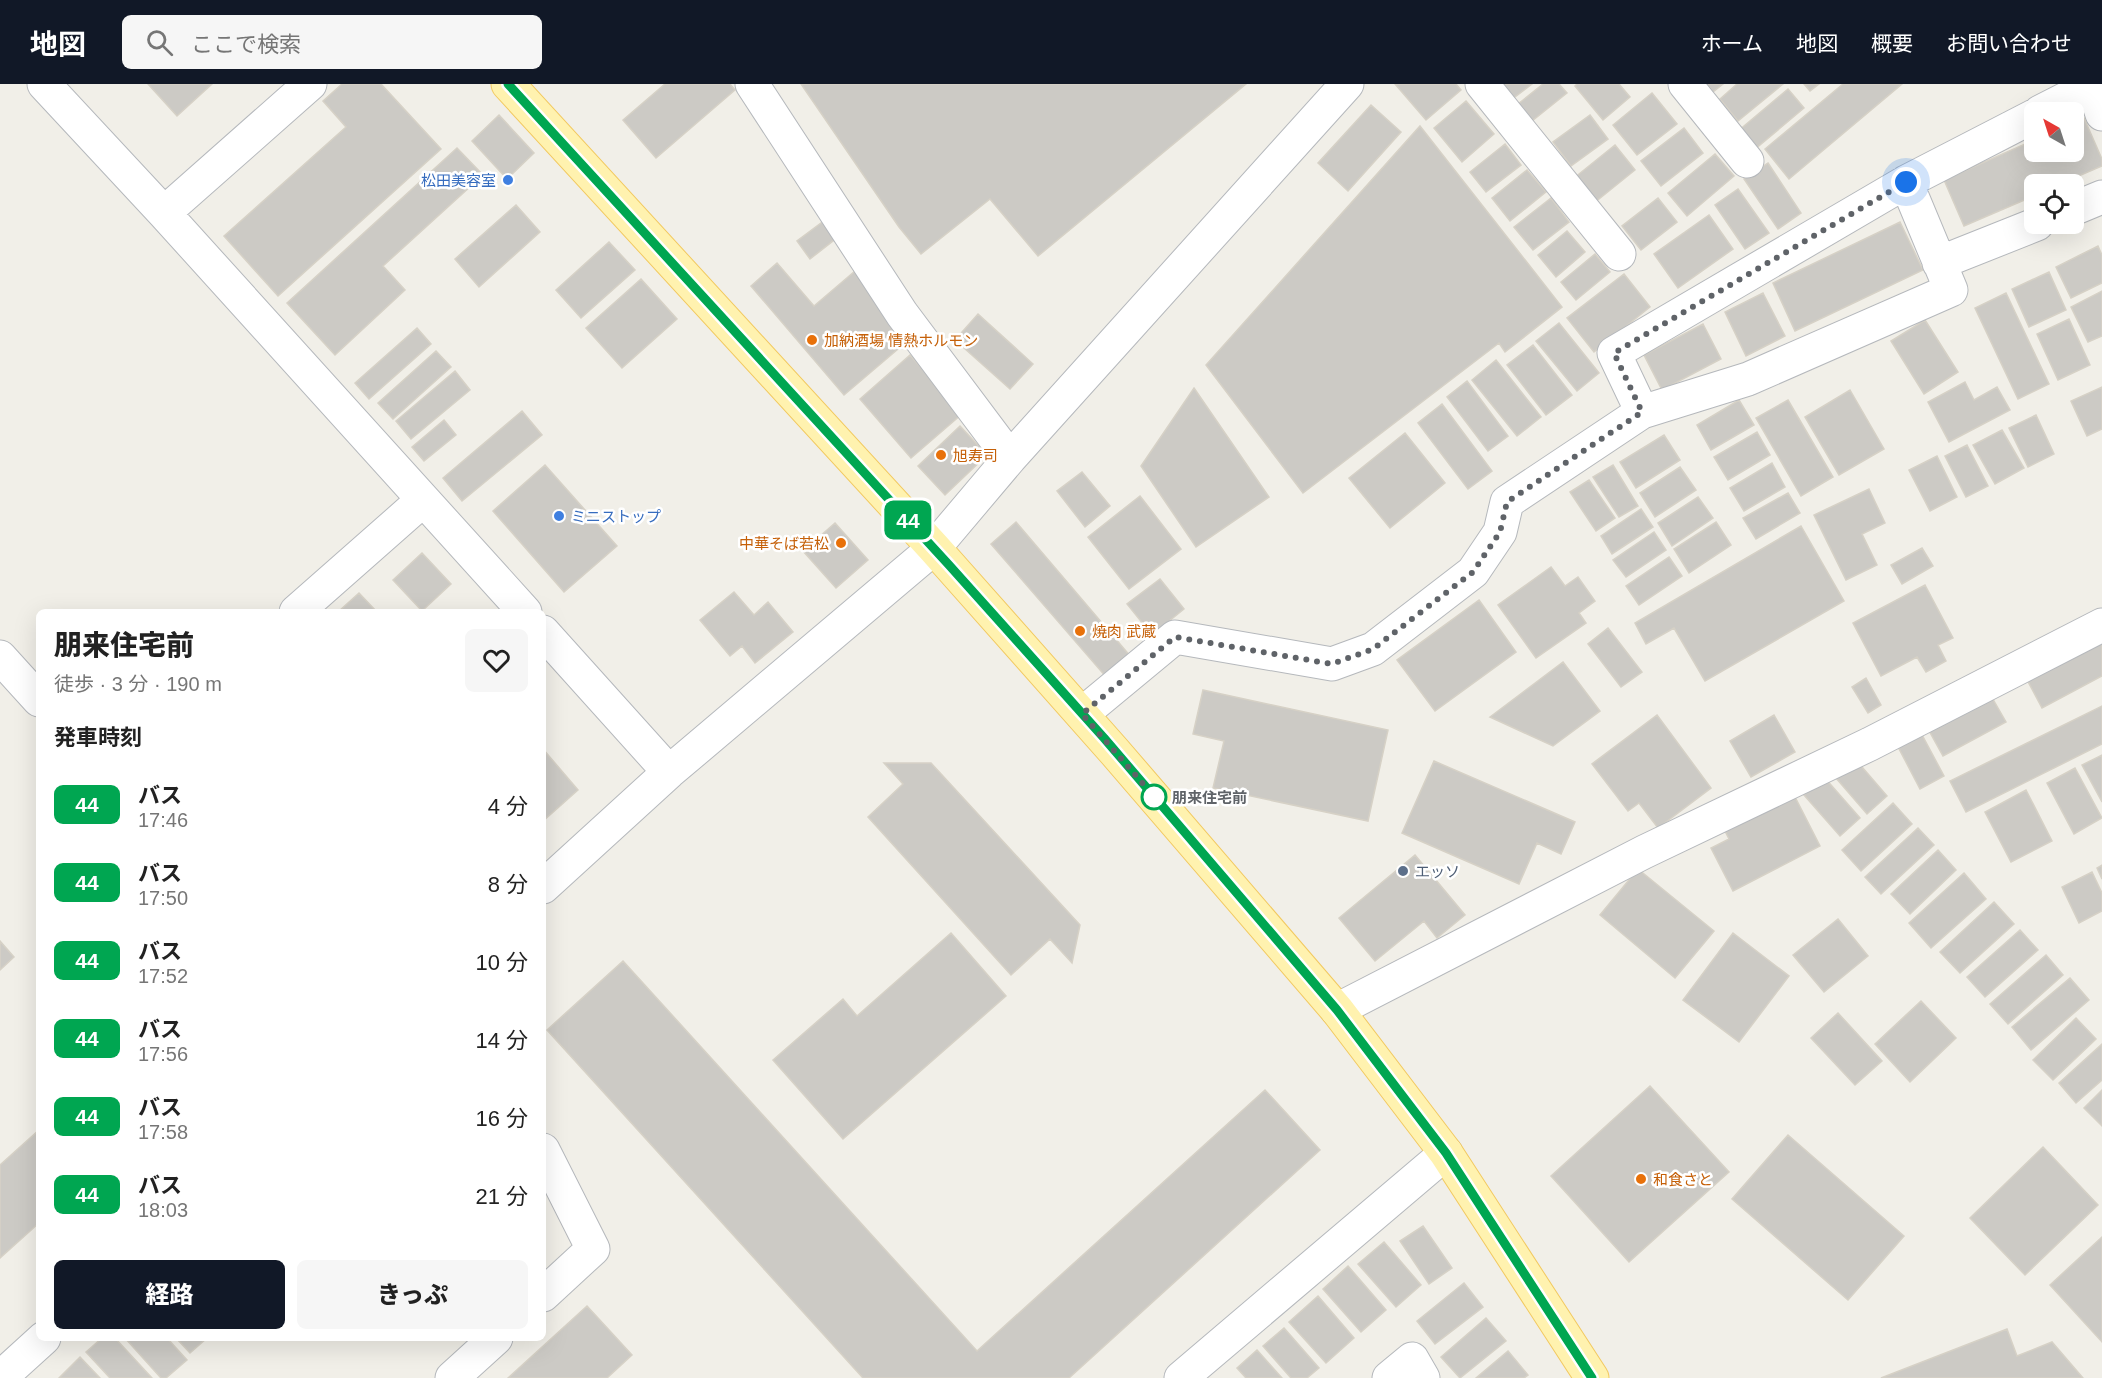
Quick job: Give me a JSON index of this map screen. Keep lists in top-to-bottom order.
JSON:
{
  "places": [
    "松田美容室",
    "加納酒場 情熱ホルモン",
    "旭寿司",
    "ミニストップ",
    "中華そば若松",
    "焼肉 武蔵",
    "朋来住宅前",
    "エッソ",
    "和食さと"
  ],
  "lines": ["bus line 44"],
  "north": "top left",
  "page": {
    "header": "地図",
    "search": "ここで検索",
    "nav": [
      "ホーム",
      "地図",
      "概要",
      "お問い合わせ"
    ],
    "on_map": "44",
    "heading": [
      ["朋来住宅前", "徒歩 · 3 分 · 190 m"],
      "発車時刻"
    ],
    "list": [
      {
        "mark": "44",
        "name": "バス",
        "note": "17:46",
        "value": "4 分"
      },
      {
        "mark": "44",
        "name": "バス",
        "note": "17:50",
        "value": "8 分"
      },
      {
        "mark": "44",
        "name": "バス",
        "note": "17:52",
        "value": "10 分"
      },
      {
        "mark": "44",
        "name": "バス",
        "note": "17:56",
        "value": "14 分"
      },
      {
        "mark": "44",
        "name": "バス",
        "note": "17:58",
        "value": "16 分"
      },
      {
        "mark": "44",
        "name": "バス",
        "note": "18:03",
        "value": "21 分"
      }
    ],
    "buttons": ["経路", "きっぷ"]
  }
}
